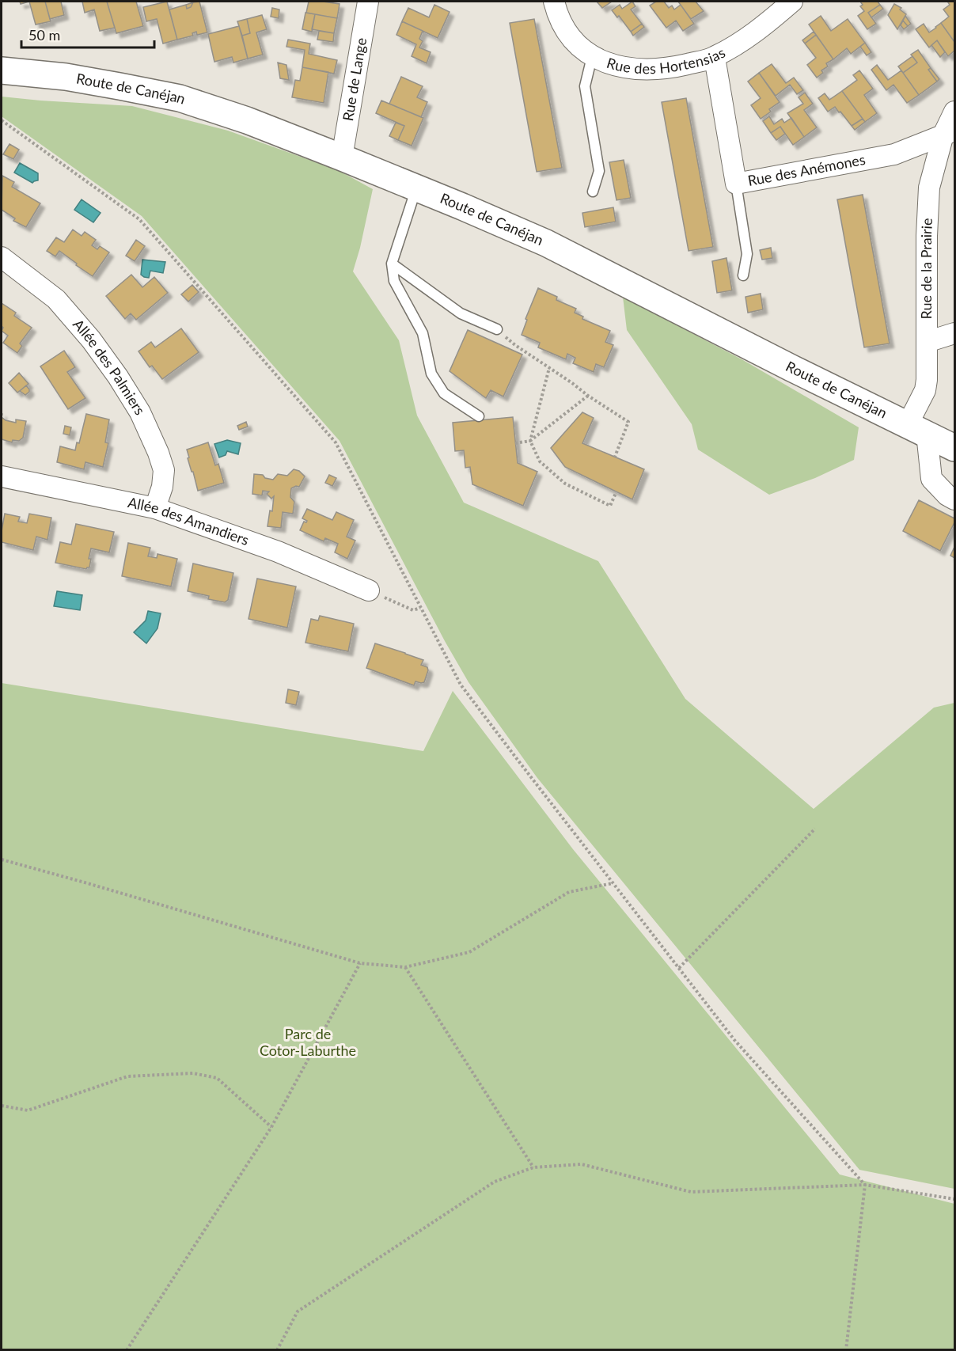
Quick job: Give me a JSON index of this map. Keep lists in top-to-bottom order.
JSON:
{
  "streets": {
    "street": [
      "Rue des Hortensias",
      "Rue de Lange",
      "Route de Canéjan",
      "Rue des Anémones",
      "Rue de la Prairie",
      "Allée des Palmiers",
      "Allée des Amandiers"
    ]
  },
  "crossings": [
    ["Rue des Hortensias", "Rue des Anémones"],
    ["Rue de Lange", "Route de Canéjan"],
    ["Route de Canéjan", "Rue de la Prairie"],
    ["Rue des Anémones", "Rue de la Prairie"],
    ["Allée des Palmiers", "Allée des Amandiers"]
  ],
  "parks": ["Parc de Cotor-Laburthe"],
  "scale_bar": "50 m"
}
